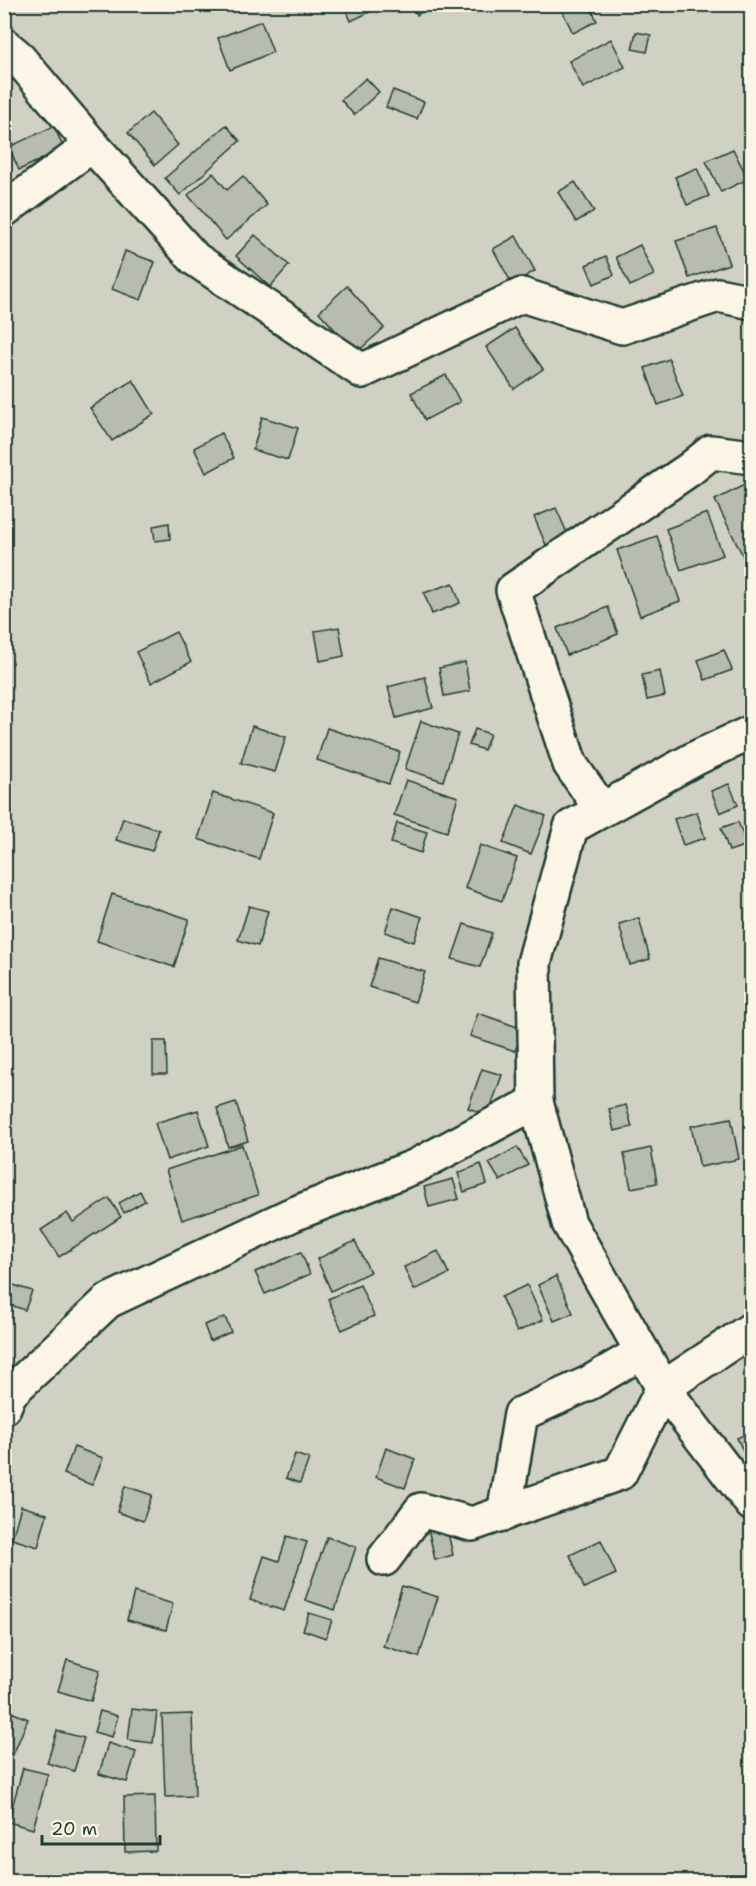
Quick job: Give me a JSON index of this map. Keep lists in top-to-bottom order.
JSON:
{
  "scale_bar": "20 m"
}
